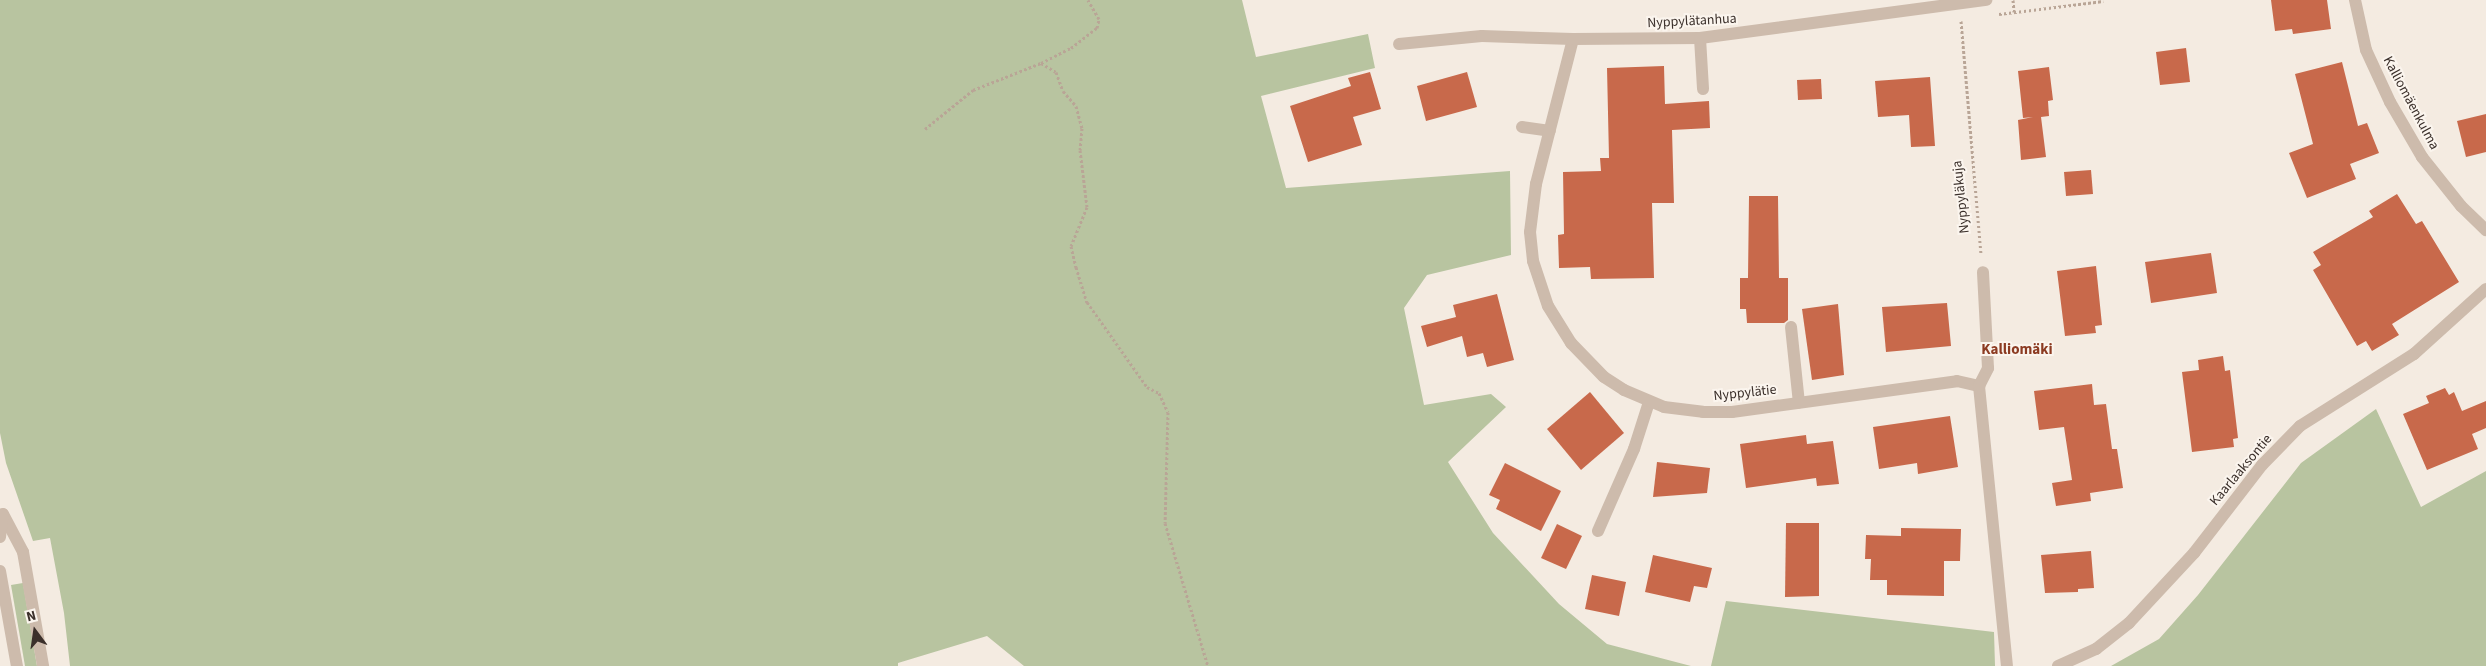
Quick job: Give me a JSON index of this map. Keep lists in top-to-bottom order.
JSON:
{
  "streets": {
    "street": [
      "Nyppylätanhua",
      "Kalliomäenkulma",
      "Nyppylätie",
      "Kaarlaaksontie"
    ],
    "path": ["Nyppyläkuja"]
  },
  "crossings": [
    ["Nyppylätanhua", "Nyppyläkuja"],
    ["Nyppylätanhua", "Nyppylätie"]
  ],
  "districts": ["Kalliomäki"],
  "north": "top"
}
